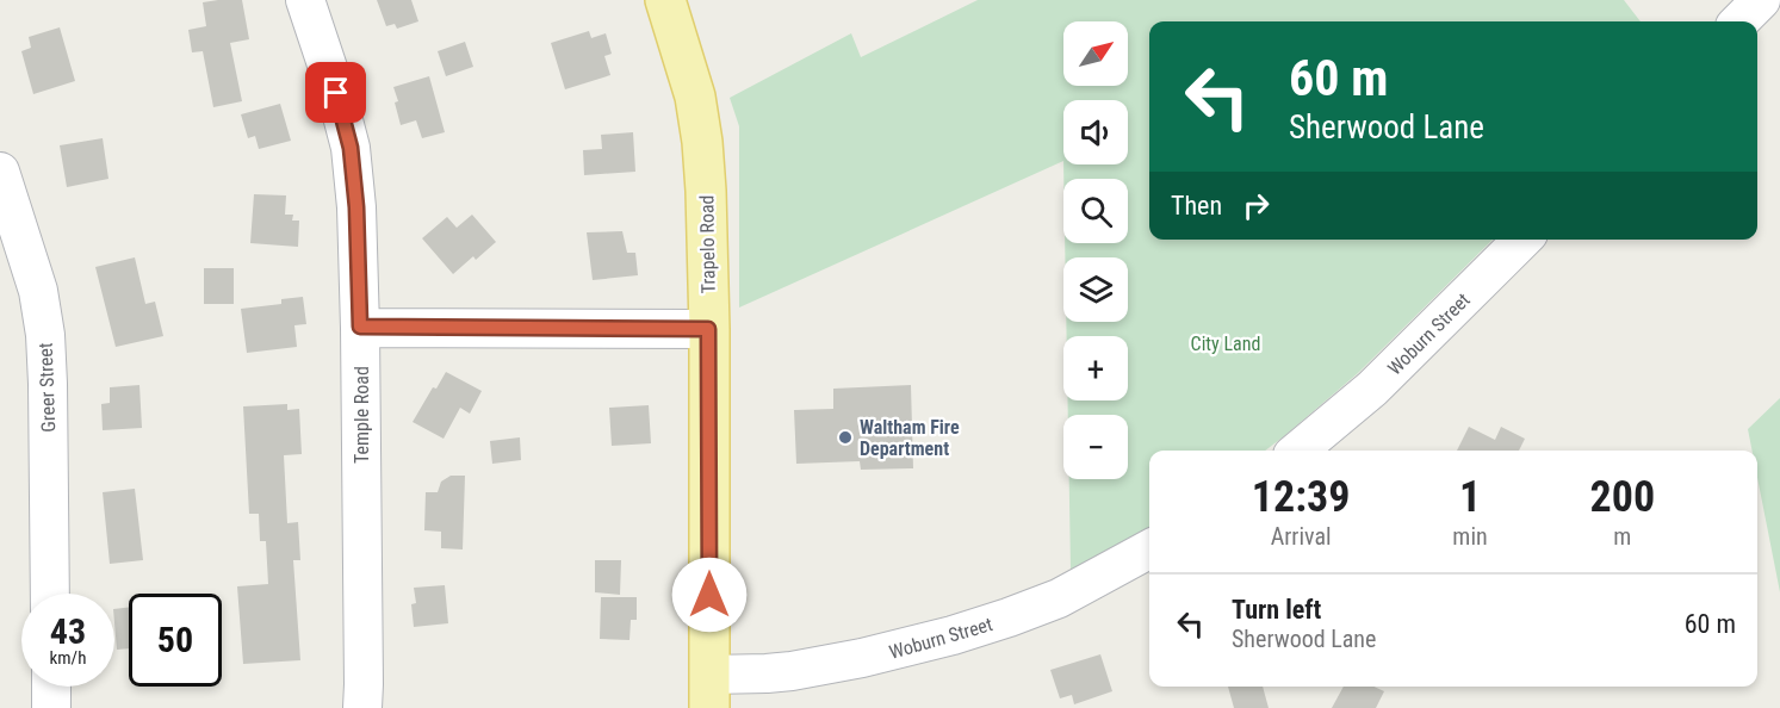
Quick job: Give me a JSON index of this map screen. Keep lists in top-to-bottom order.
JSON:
{
  "streets": {
    "main road": ["Trapelo Road"],
    "street": ["Woburn Street", "Greer Street", "Temple Road"]
  },
  "crossings": [
    ["Trapelo Road", "Woburn Street"]
  ],
  "parks": ["City Land"],
  "places": ["Waltham Fire Department"],
  "north": "top right",
  "page": {
    "map_buttons": ["+", "−"],
    "turn": ["60 m", "Sherwood Lane"],
    "then": "Then",
    "eta": [
      "12:39",
      "Arrival",
      "1",
      "min",
      "200",
      "m"
    ],
    "list": [
      {
        "name": "Turn left",
        "note": "Sherwood Lane",
        "value": "60 m"
      }
    ],
    "speed": "43 km/h",
    "limit": "50"
  }
}
